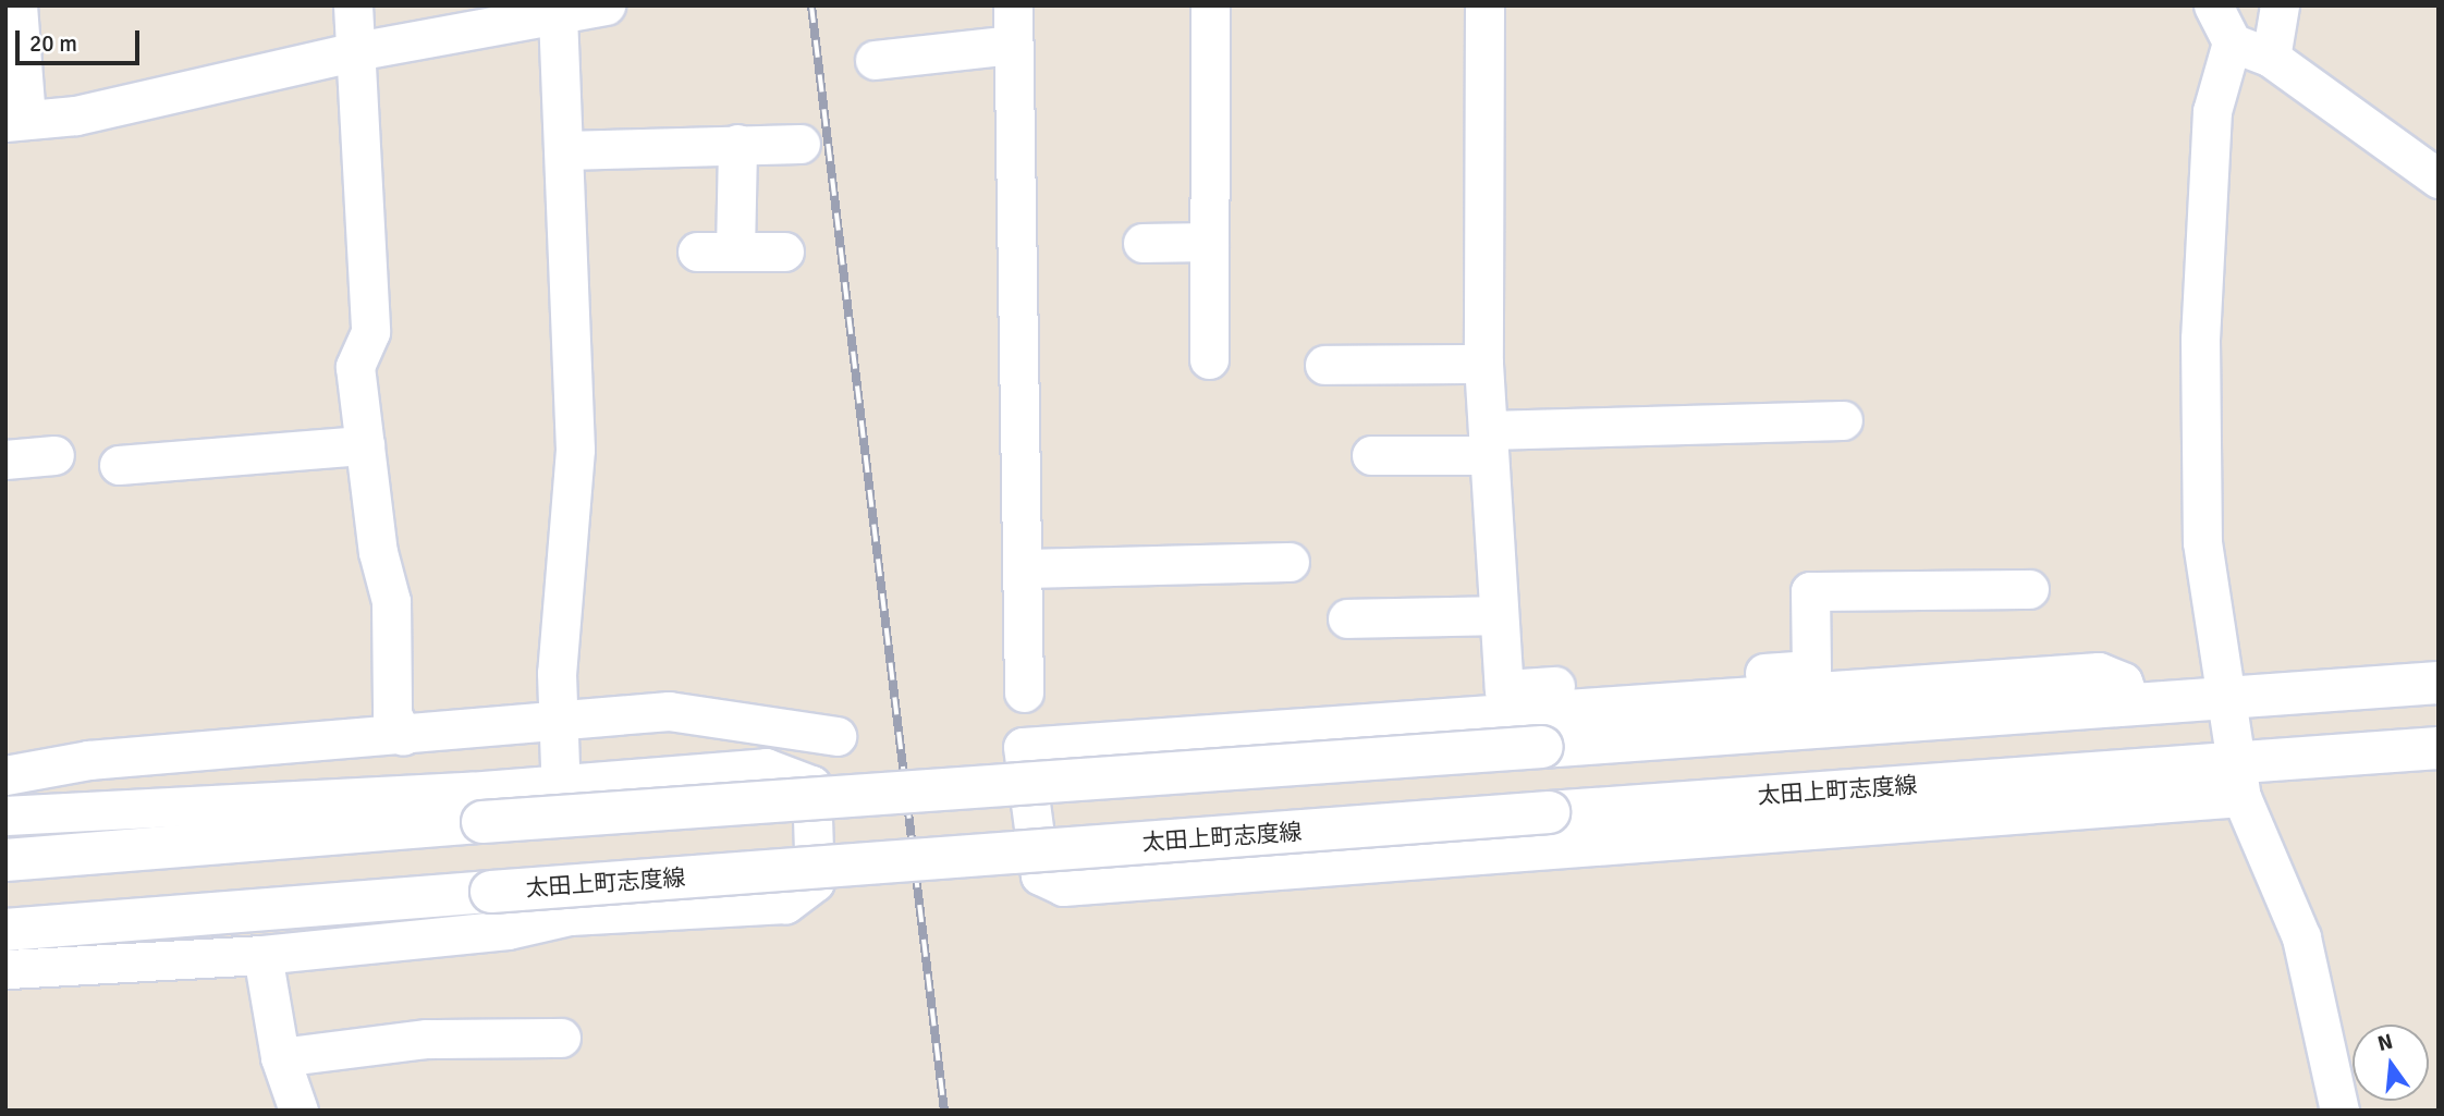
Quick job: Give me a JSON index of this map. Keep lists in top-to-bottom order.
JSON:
{
  "streets": {
    "main road": ["太田上町志度線"]
  },
  "scale_bar": "20 m",
  "north": "top"
}
